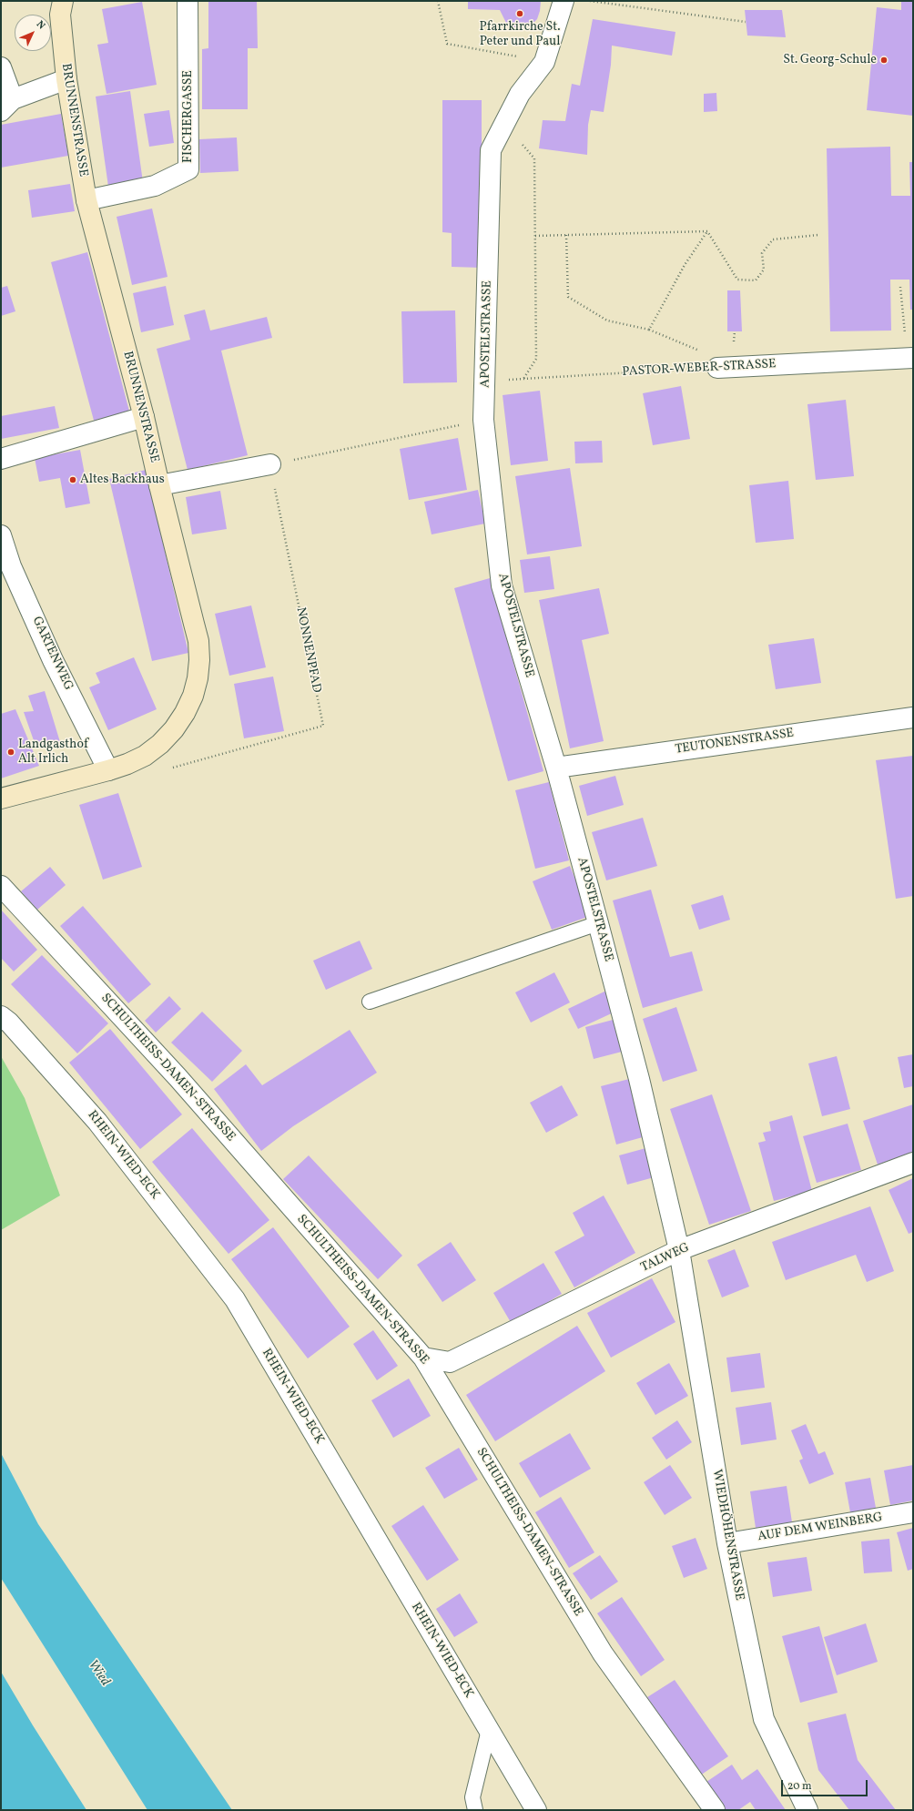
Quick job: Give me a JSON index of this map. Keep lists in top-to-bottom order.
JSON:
{
  "streets": {
    "street": [
      "FISCHERGASSE",
      "BRUNNENSTRASSE",
      "APOSTELSTRASSE",
      "PASTOR-WEBER-STRASSE",
      "GARTENWEG",
      "TEUTONENSTRASSE",
      "SCHULTHEISS-DAMEN-STRASSE",
      "RHEIN-WIED-ECK",
      "TALWEG",
      "AUF DEM WEINBERG",
      "WIEDHÖHENSTRASSE"
    ],
    "path": ["NONNENPFAD"]
  },
  "crossings": [
    ["FISCHERGASSE", "BRUNNENSTRASSE"],
    ["BRUNNENSTRASSE", "GARTENWEG"],
    ["APOSTELSTRASSE", "PASTOR-WEBER-STRASSE"],
    ["APOSTELSTRASSE", "TEUTONENSTRASSE"],
    ["APOSTELSTRASSE", "TALWEG"],
    ["APOSTELSTRASSE", "WIEDHÖHENSTRASSE"],
    ["SCHULTHEISS-DAMEN-STRASSE", "TALWEG"],
    ["TALWEG", "WIEDHÖHENSTRASSE"],
    ["AUF DEM WEINBERG", "WIEDHÖHENSTRASSE"]
  ],
  "water": ["Wied"],
  "places": [
    "Pfarrkirche St. Peter und Paul",
    "St. Georg-Schule",
    "Altes Backhaus",
    "Landgasthof Alt Irlich"
  ],
  "scale_bar": "20 m",
  "north": "top right"
}
